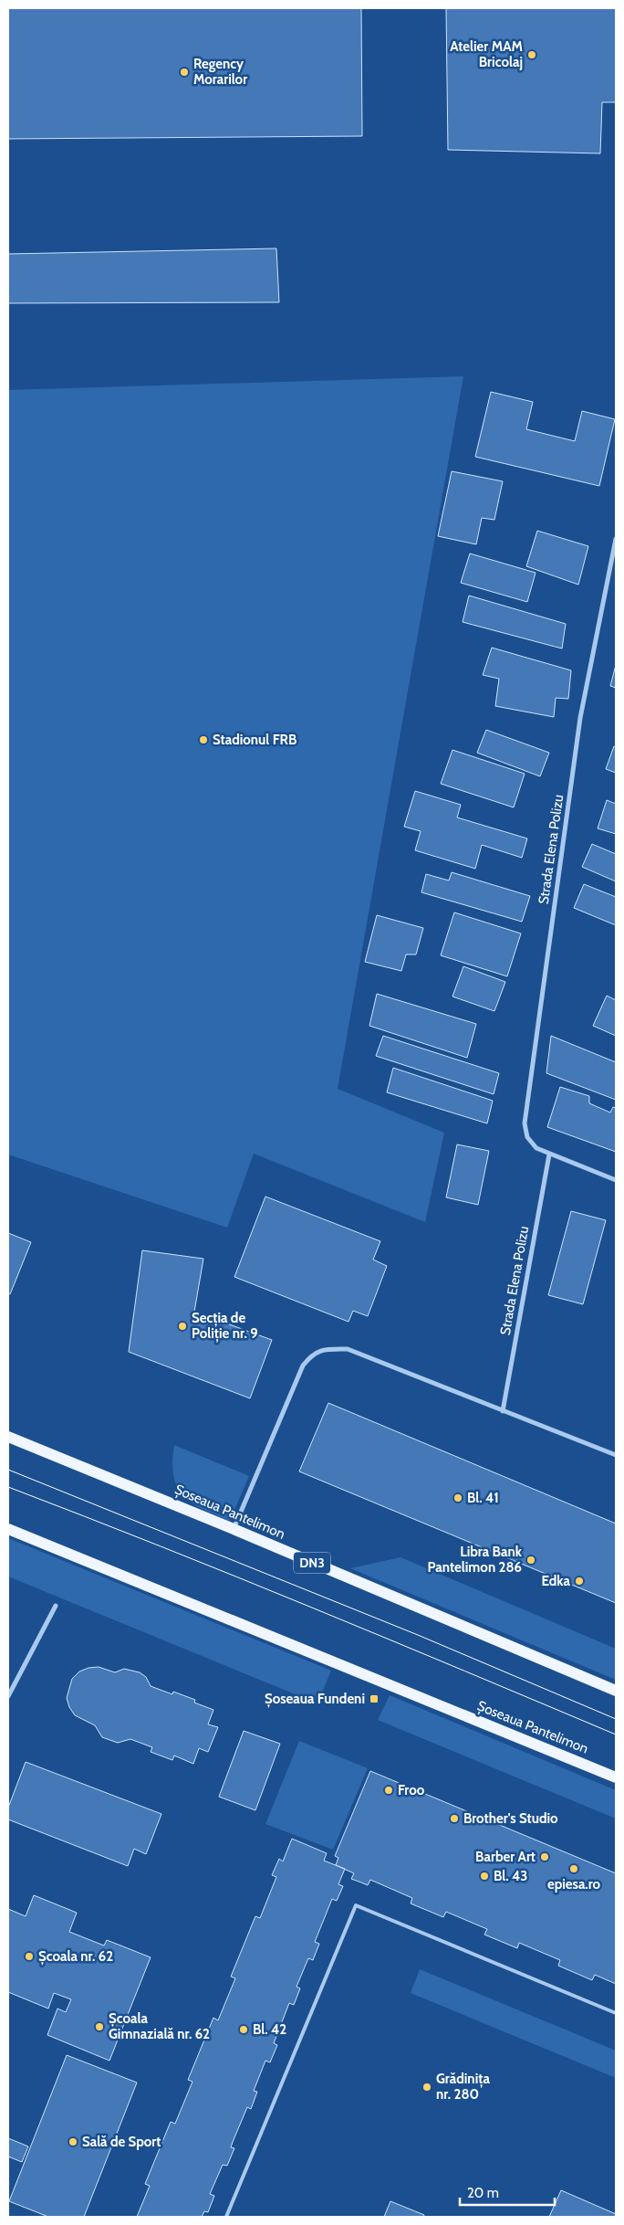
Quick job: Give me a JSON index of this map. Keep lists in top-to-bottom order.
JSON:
{
  "streets": {
    "main road": ["Șoseaua Pantelimon", "DN3"],
    "street": ["Strada Elena Polizu"]
  },
  "places": {
    "other": [
      "Atelier MAM Bricolaj",
      "Regency Morarilor",
      "Stadionul FRB",
      "Secția de Poliție nr. 9",
      "Bl. 41",
      "Libra Bank Pantelimon 286",
      "Edka",
      "Froo",
      "Brother's Studio",
      "Barber Art",
      "epiesa.ro",
      "Bl. 43",
      "Școala nr. 62",
      "Școala Gimnazială nr. 62",
      "Bl. 42",
      "Grădinița nr. 280",
      "Sală de Sport"
    ],
    "transit": ["Șoseaua Fundeni"]
  },
  "scale_bar": "20 m"
}
